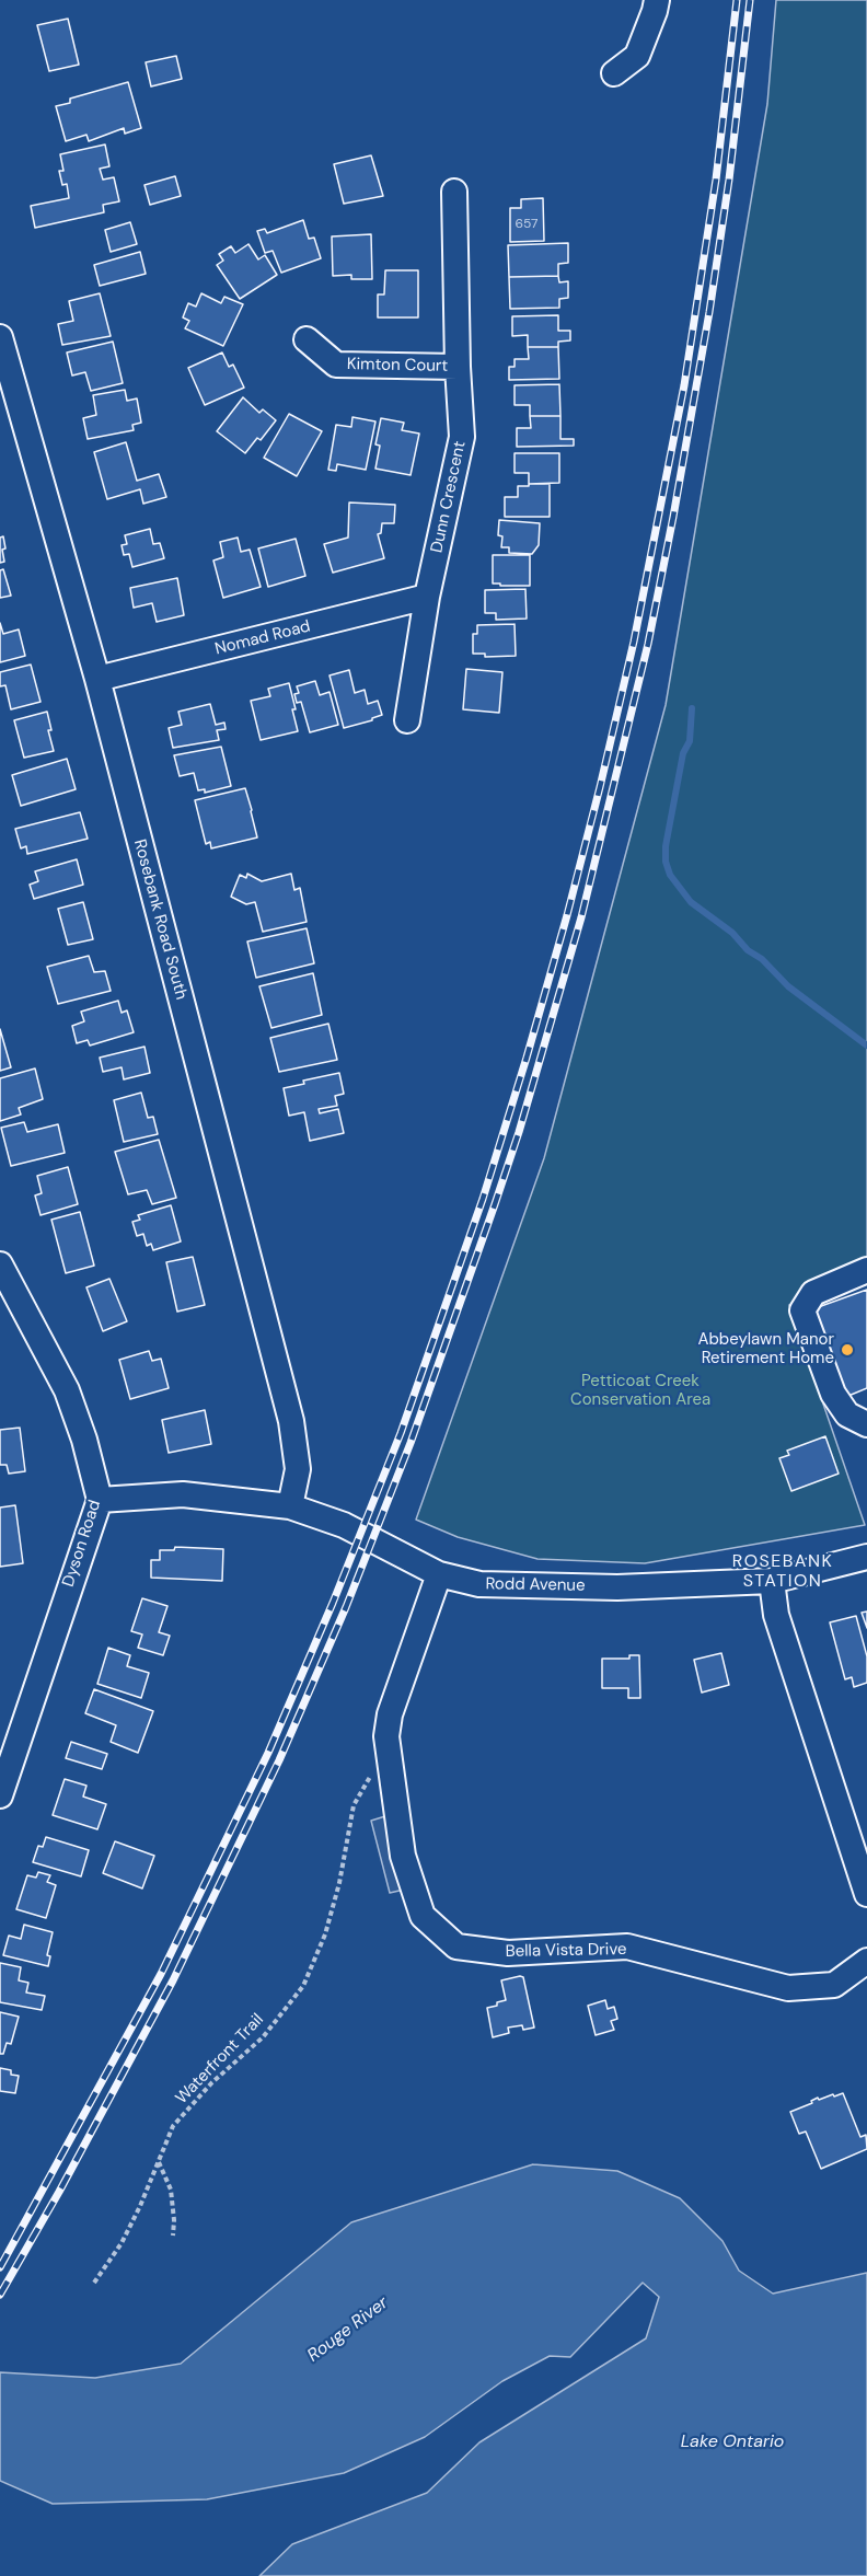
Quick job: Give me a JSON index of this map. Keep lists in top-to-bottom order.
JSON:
{
  "streets": {
    "street": [
      "Kimton Court",
      "Dunn Crescent",
      "Nomad Road",
      "Rosebank Road South",
      "Dyson Road",
      "Rodd Avenue",
      "Bella Vista Drive"
    ],
    "path": ["Waterfront Trail"]
  },
  "crossings": [
    ["Kimton Court", "Dunn Crescent"],
    ["Dunn Crescent", "Nomad Road"],
    ["Nomad Road", "Rosebank Road South"],
    ["Rosebank Road South", "Rodd Avenue"],
    ["Dyson Road", "Rodd Avenue"],
    ["Rodd Avenue", "Bella Vista Drive"],
    ["Bella Vista Drive", "Waterfront Trail"]
  ],
  "districts": ["ROSEBANK STATION"],
  "water": ["Rouge River", "Lake Ontario"],
  "parks": ["Petticoat Creek Conservation Area"],
  "places": ["Abbeylawn Manor Retirement Home"],
  "house_numbers": ["657"]
}
